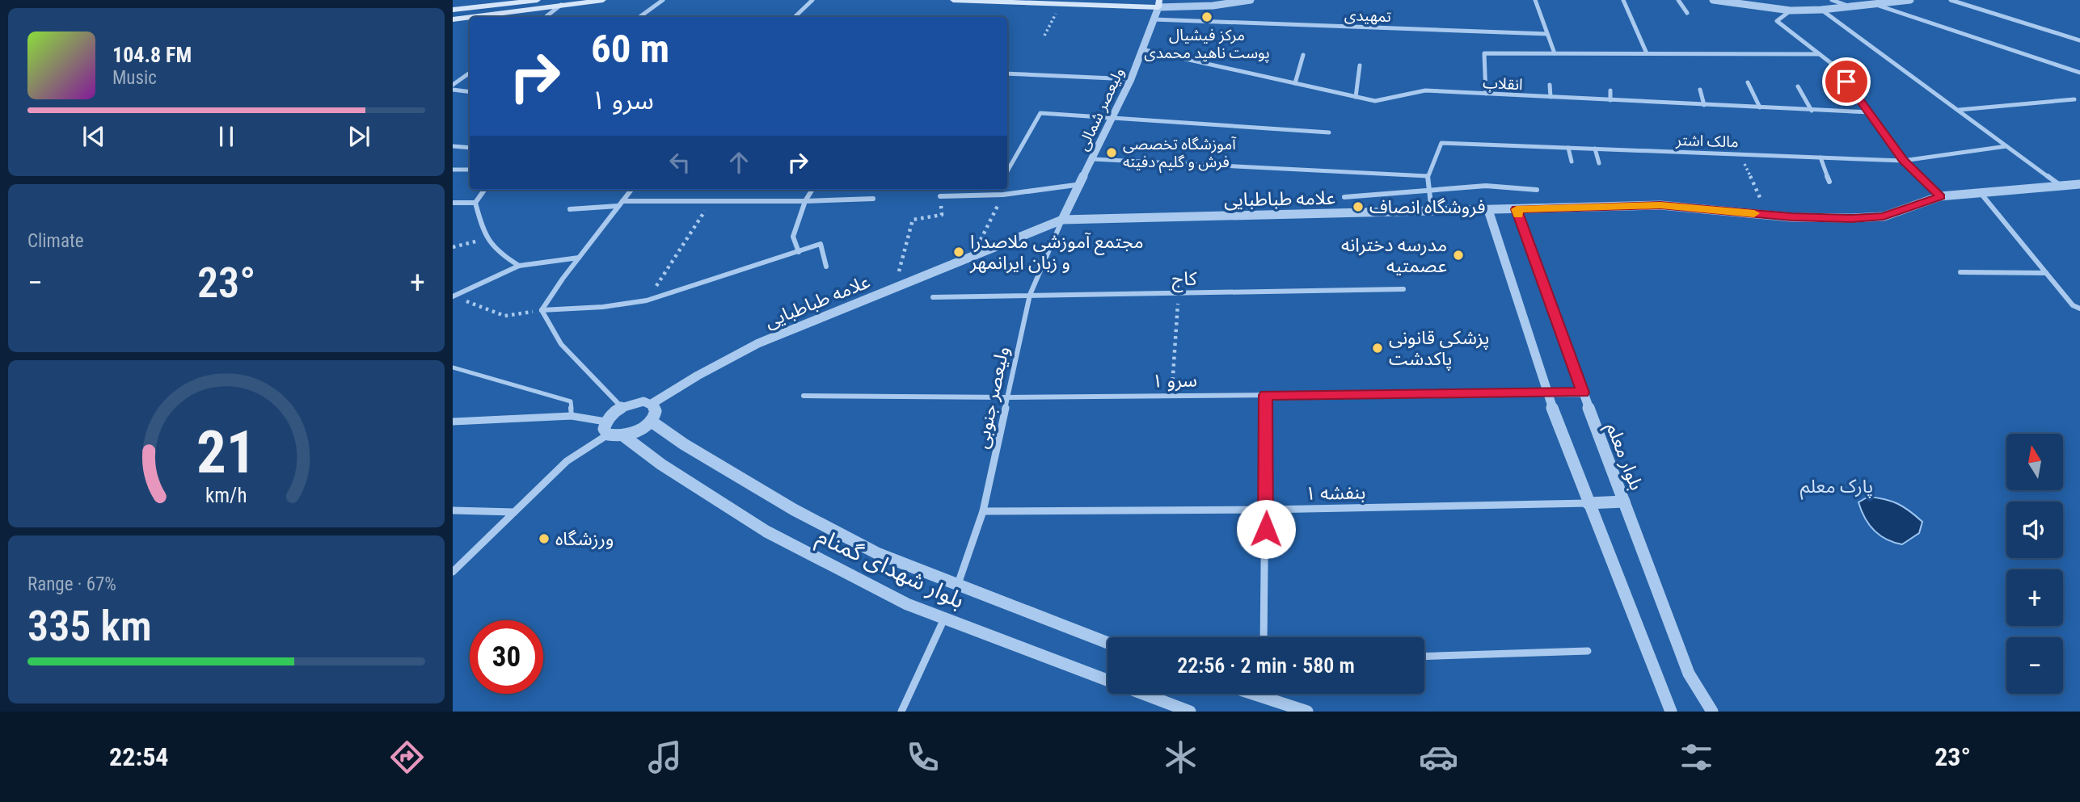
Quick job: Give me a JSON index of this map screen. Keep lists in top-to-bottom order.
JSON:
{
  "streets": {
    "street": [
      "تمهیدی",
      "انقلاب",
      "ولیعصر شمالی",
      "مالک اشتر",
      "علامه طباطبایی",
      "کاج",
      "سرو ۱",
      "ولیعصر جنوبی",
      "بلوار معلم",
      "بنفشه ۱",
      "بلوار شهدای گمنام"
    ]
  },
  "crossings": [
    ["تمهیدی", "ولیعصر شمالی"],
    ["انقلاب", "ولیعصر شمالی"],
    ["ولیعصر شمالی", "علامه طباطبایی"],
    ["ولیعصر شمالی", "ولیعصر جنوبی"],
    ["مالک اشتر", "علامه طباطبایی"],
    ["علامه طباطبایی", "ولیعصر جنوبی"],
    ["علامه طباطبایی", "بلوار معلم"],
    ["کاج", "ولیعصر جنوبی"],
    ["سرو ۱", "ولیعصر جنوبی"],
    ["ولیعصر جنوبی", "بنفشه ۱"],
    ["ولیعصر جنوبی", "بلوار شهدای گمنام"]
  ],
  "parks": ["پارک معلم"],
  "places": [
    "مرکز فیشیال پوست ناهید محمدی",
    "آموزشگاه تخصصی فرش و گلیم دفینه",
    "فروشگاه انصاف",
    "مجتمع آموزشی ملاصدرا و زبان ایرانمهر",
    "مدرسه دخترانه عصمتیه",
    "پزشکی قانونی پاکدشت",
    "ورزشگاه"
  ],
  "north": "top",
  "page": {
    "turn": ["60 m", "سرو ۱"],
    "song": ["104.8 FM", "Music"],
    "tile": [
      "Climate",
      ["Range · 67%", "335 km"]
    ],
    "heat": ["−", "23°", "+"],
    "map_buttons": ["+", "−"],
    "limit": "30",
    "trip": "22:56 · 2 min · 580 m",
    "tabs": ["22:54", "23°"],
    "gauge": ["21", "km/h"]
  }
}
